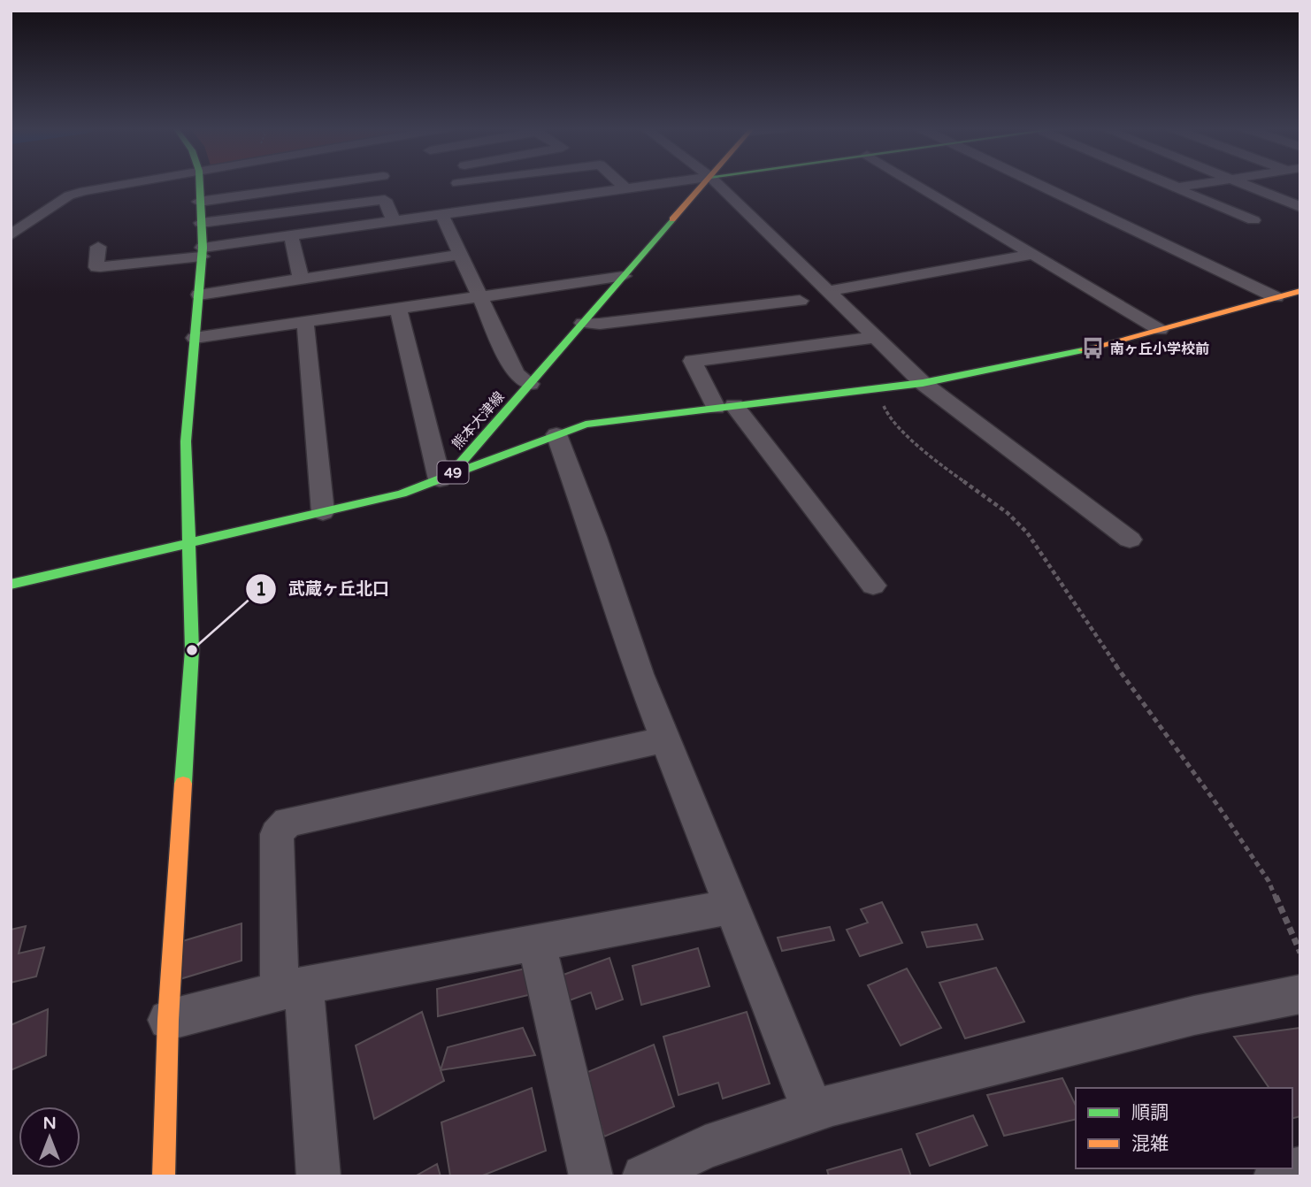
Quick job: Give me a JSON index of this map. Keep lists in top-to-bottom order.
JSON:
{
  "streets": {
    "street": ["熊本大津線", "49"]
  },
  "places": {
    "bus stop": ["南ヶ丘小学校前"],
    "other": ["武蔵ヶ丘北口"]
  },
  "legend": ["順調", "混雑"],
  "north": "top"
}
